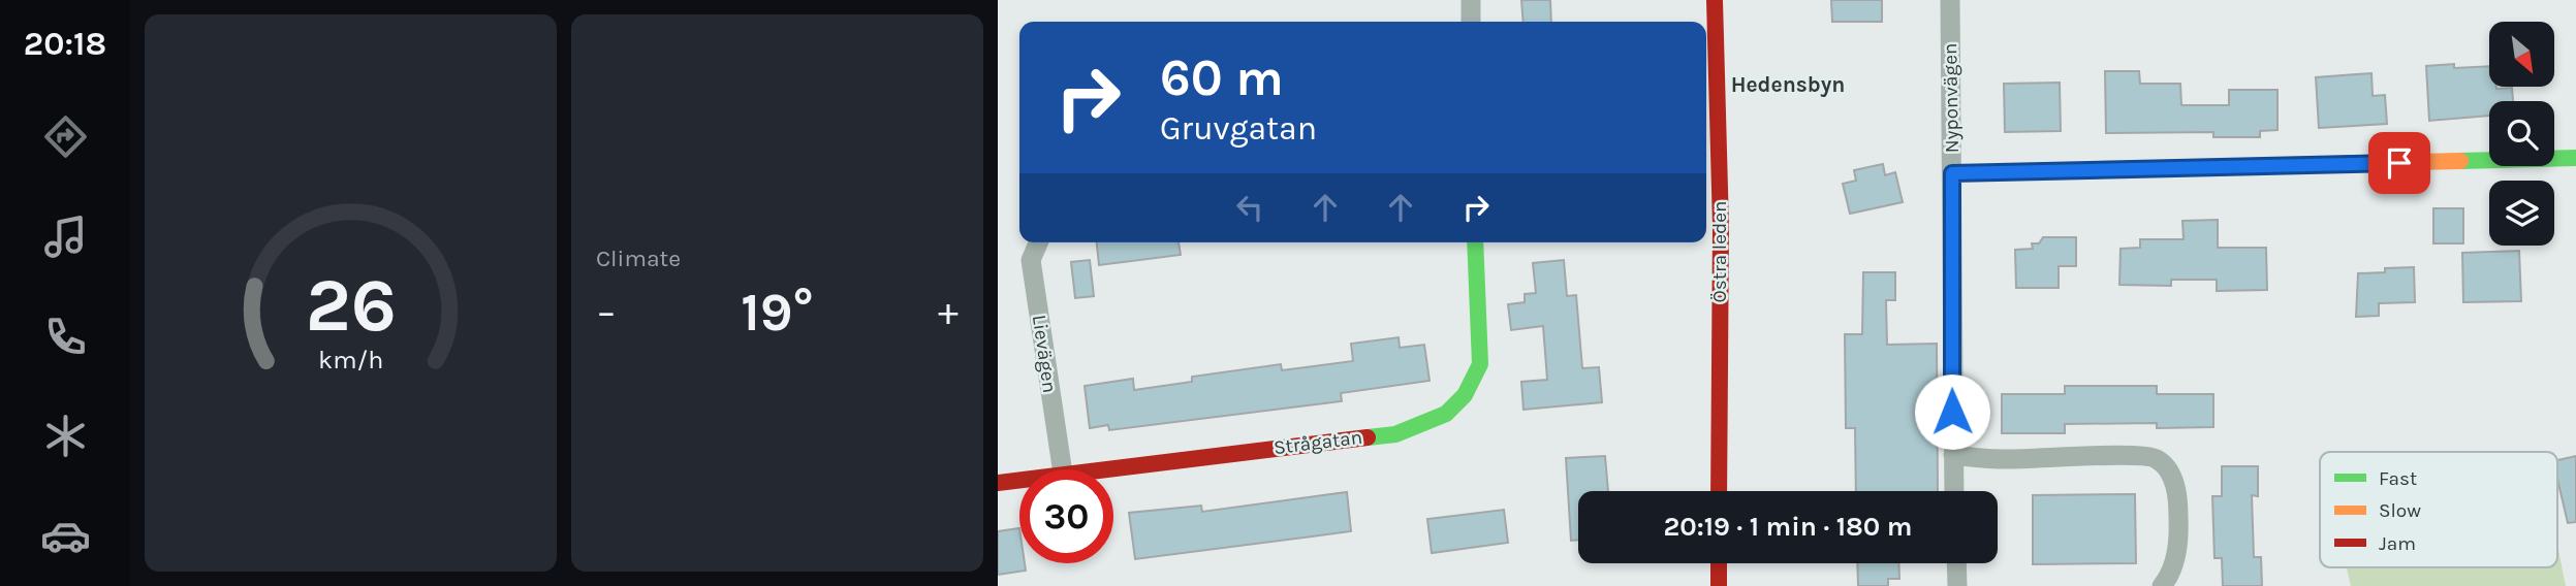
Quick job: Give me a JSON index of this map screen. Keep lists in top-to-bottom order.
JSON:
{
  "streets": {
    "street": [
      "Nyponvägen",
      "Östra leden",
      "Lievägen",
      "Strågatan"
    ]
  },
  "districts": ["Hedensbyn"],
  "legend": ["Fast", "Slow", "Jam"],
  "north": "bottom right",
  "page": {
    "tabs": "20:18",
    "tile": "Climate",
    "turn": ["60 m", "Gruvgatan"],
    "heat": ["−", "19°", "+"],
    "limit": "30",
    "trip": "20:19 · 1 min · 180 m",
    "gauge": ["26", "km/h"]
  }
}
